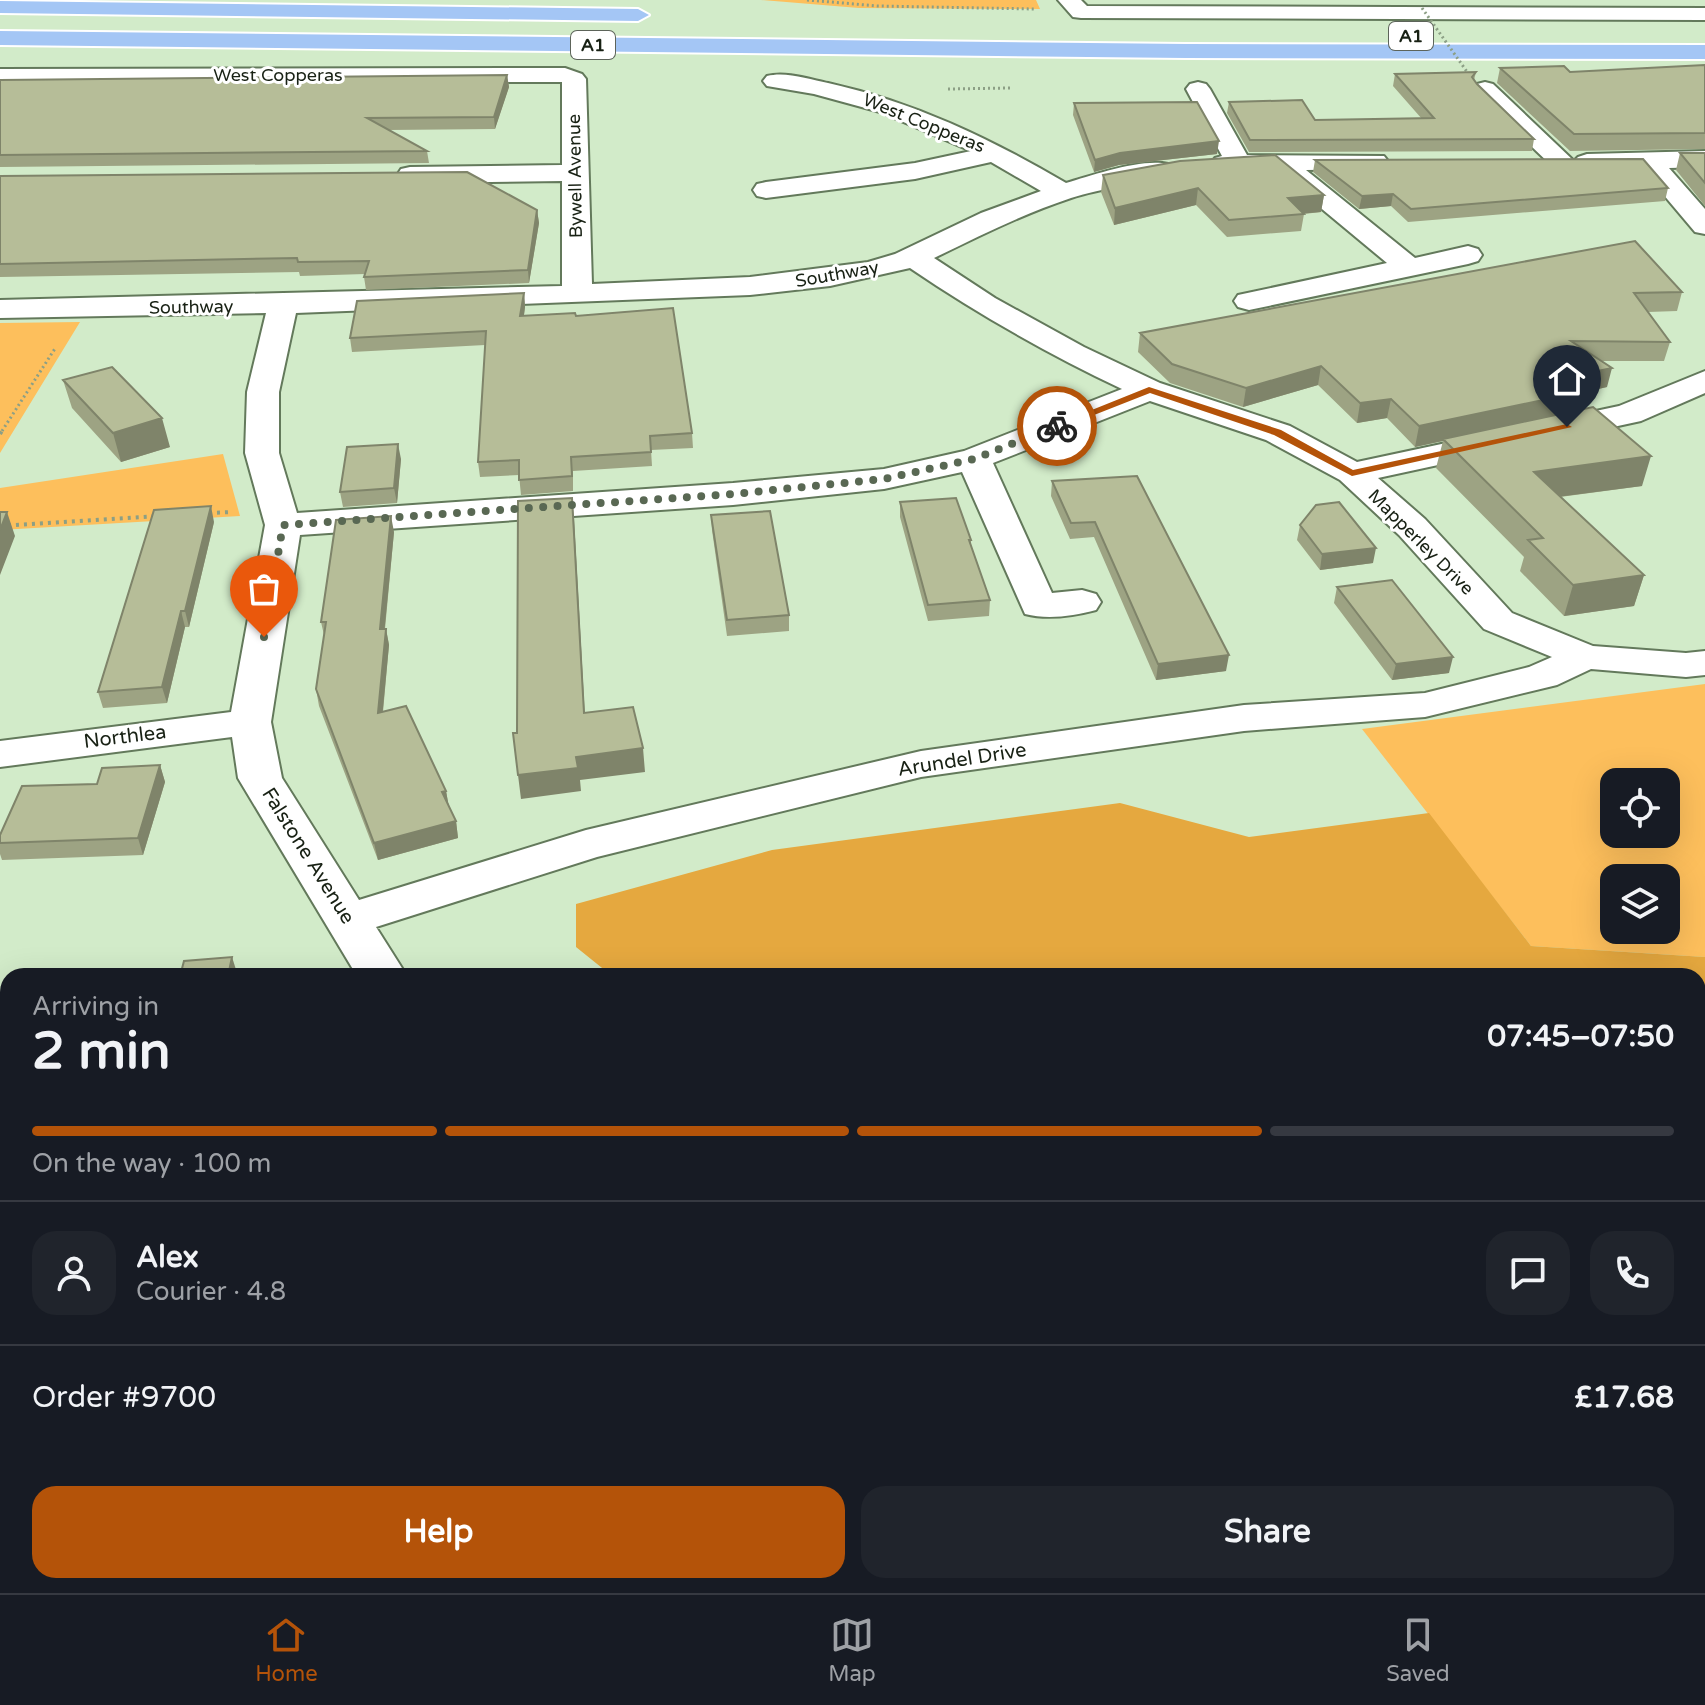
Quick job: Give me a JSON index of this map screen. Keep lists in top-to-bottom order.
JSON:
{
  "streets": {
    "highway": ["A1"],
    "street": [
      "West Copperas",
      "Bywell Avenue",
      "Southway",
      "Mapperley Drive",
      "Northlea",
      "Arundel Drive",
      "Falstone Avenue"
    ]
  },
  "crossings": [
    ["West Copperas", "Bywell Avenue"],
    ["West Copperas", "Southway"],
    ["Bywell Avenue", "Southway"],
    ["Southway", "Mapperley Drive"],
    ["Southway", "Falstone Avenue"],
    ["Mapperley Drive", "Arundel Drive"],
    ["Northlea", "Falstone Avenue"],
    ["Arundel Drive", "Falstone Avenue"]
  ],
  "page": {
    "heading": ["2 min", "Arriving in", "07:45–07:50"],
    "panel": [
      "Alex",
      "Courier · 4.8",
      "Order #9700",
      "£17.68"
    ],
    "bar": "On the way · 100 m",
    "buttons": ["Help", "Share"],
    "tabs": ["Home", "Map", "Saved"]
  }
}
